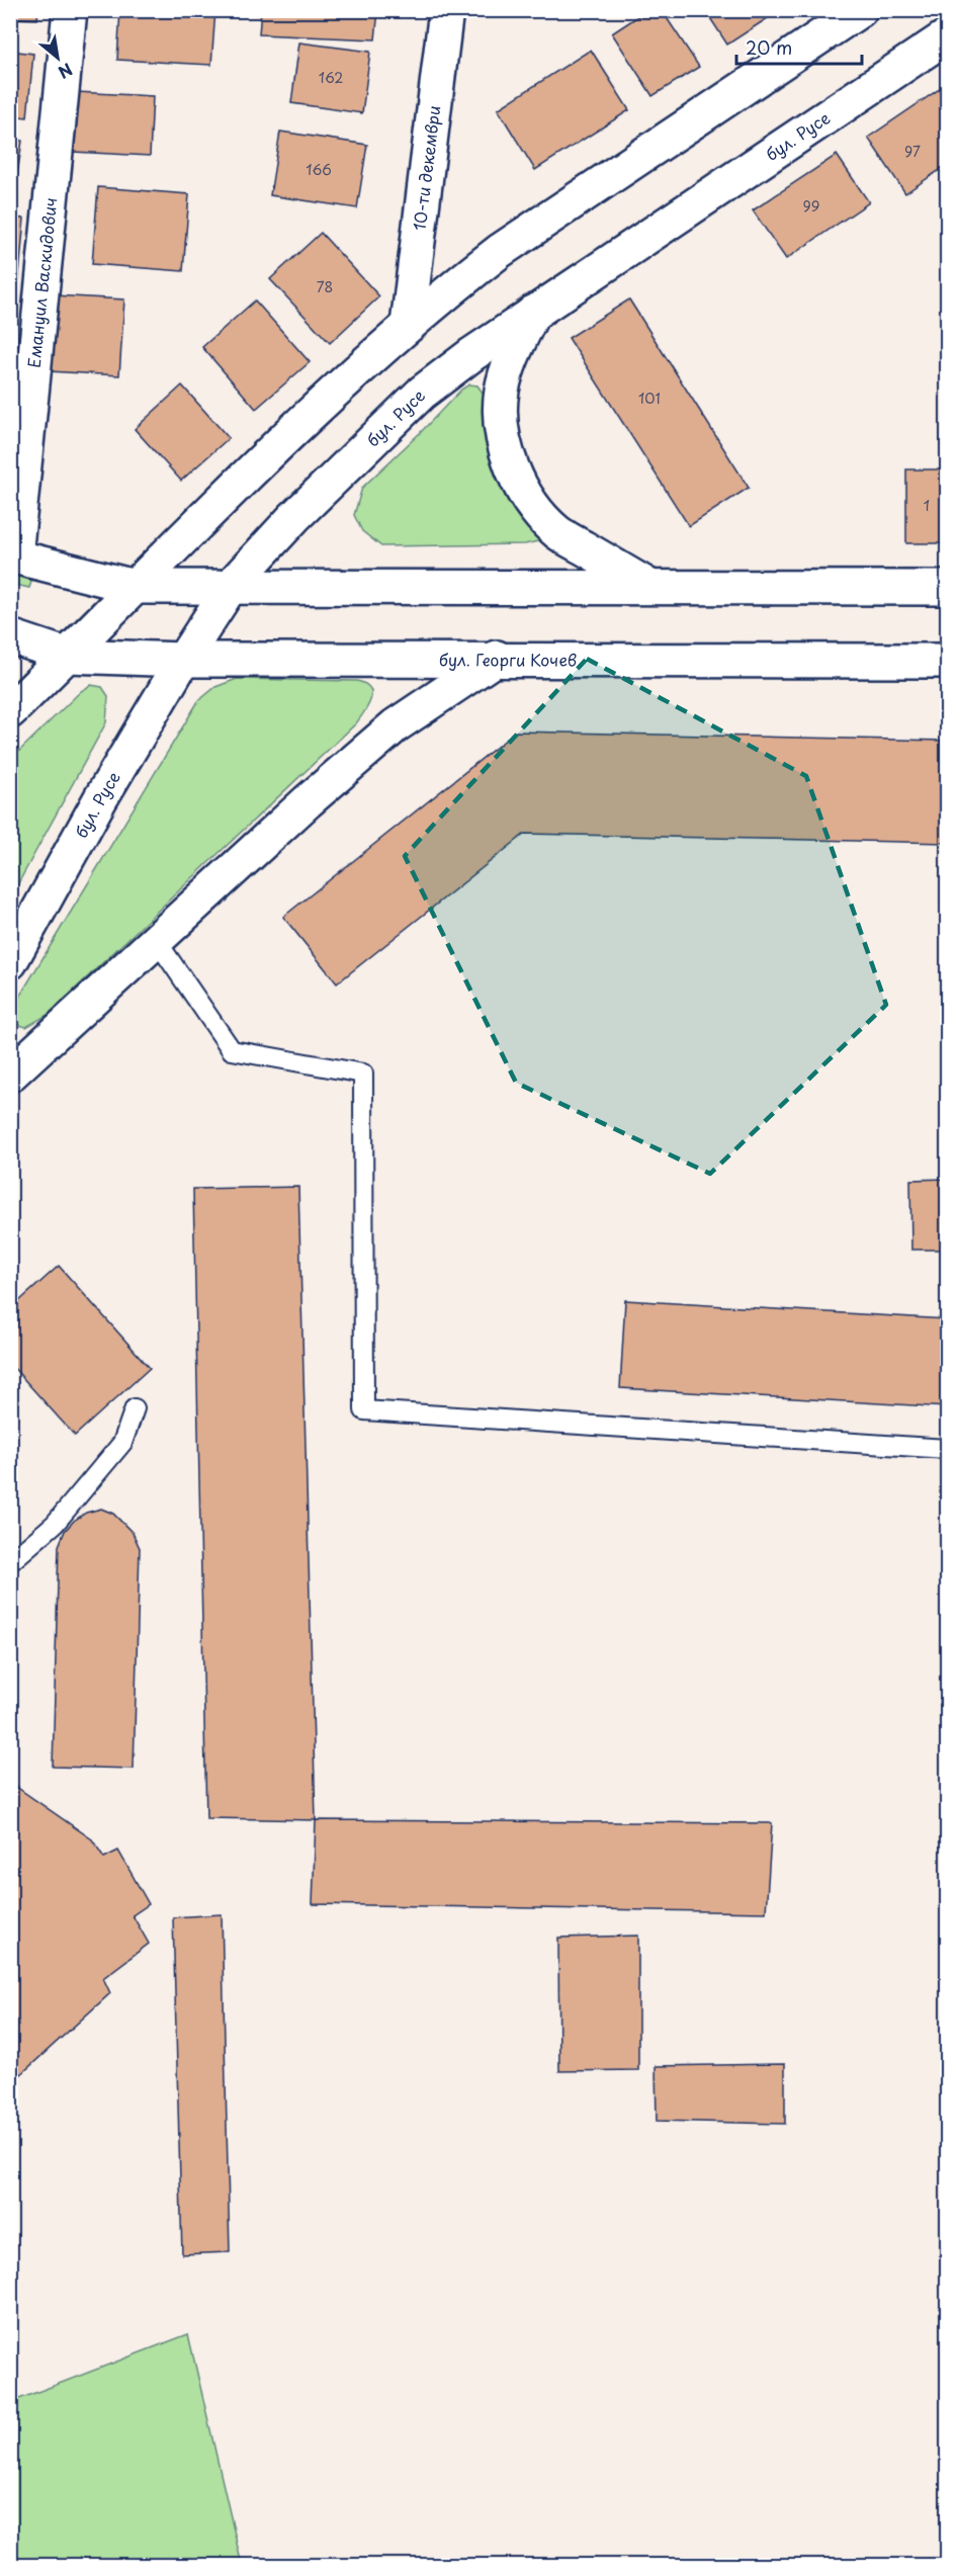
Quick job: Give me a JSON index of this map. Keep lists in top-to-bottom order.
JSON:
{
  "streets": {
    "main road": [
      "бул. Русе",
      "10-ти декември",
      "Емануил Васкидович",
      "бул. Георги Кочев"
    ]
  },
  "crossings": [
    ["бул. Русе", "бул. Георги Кочев"]
  ],
  "house_numbers": [
    "162",
    "97",
    "166",
    "99",
    "78",
    "101",
    "1"
  ],
  "scale_bar": "20 m",
  "north": "bottom right"
}
